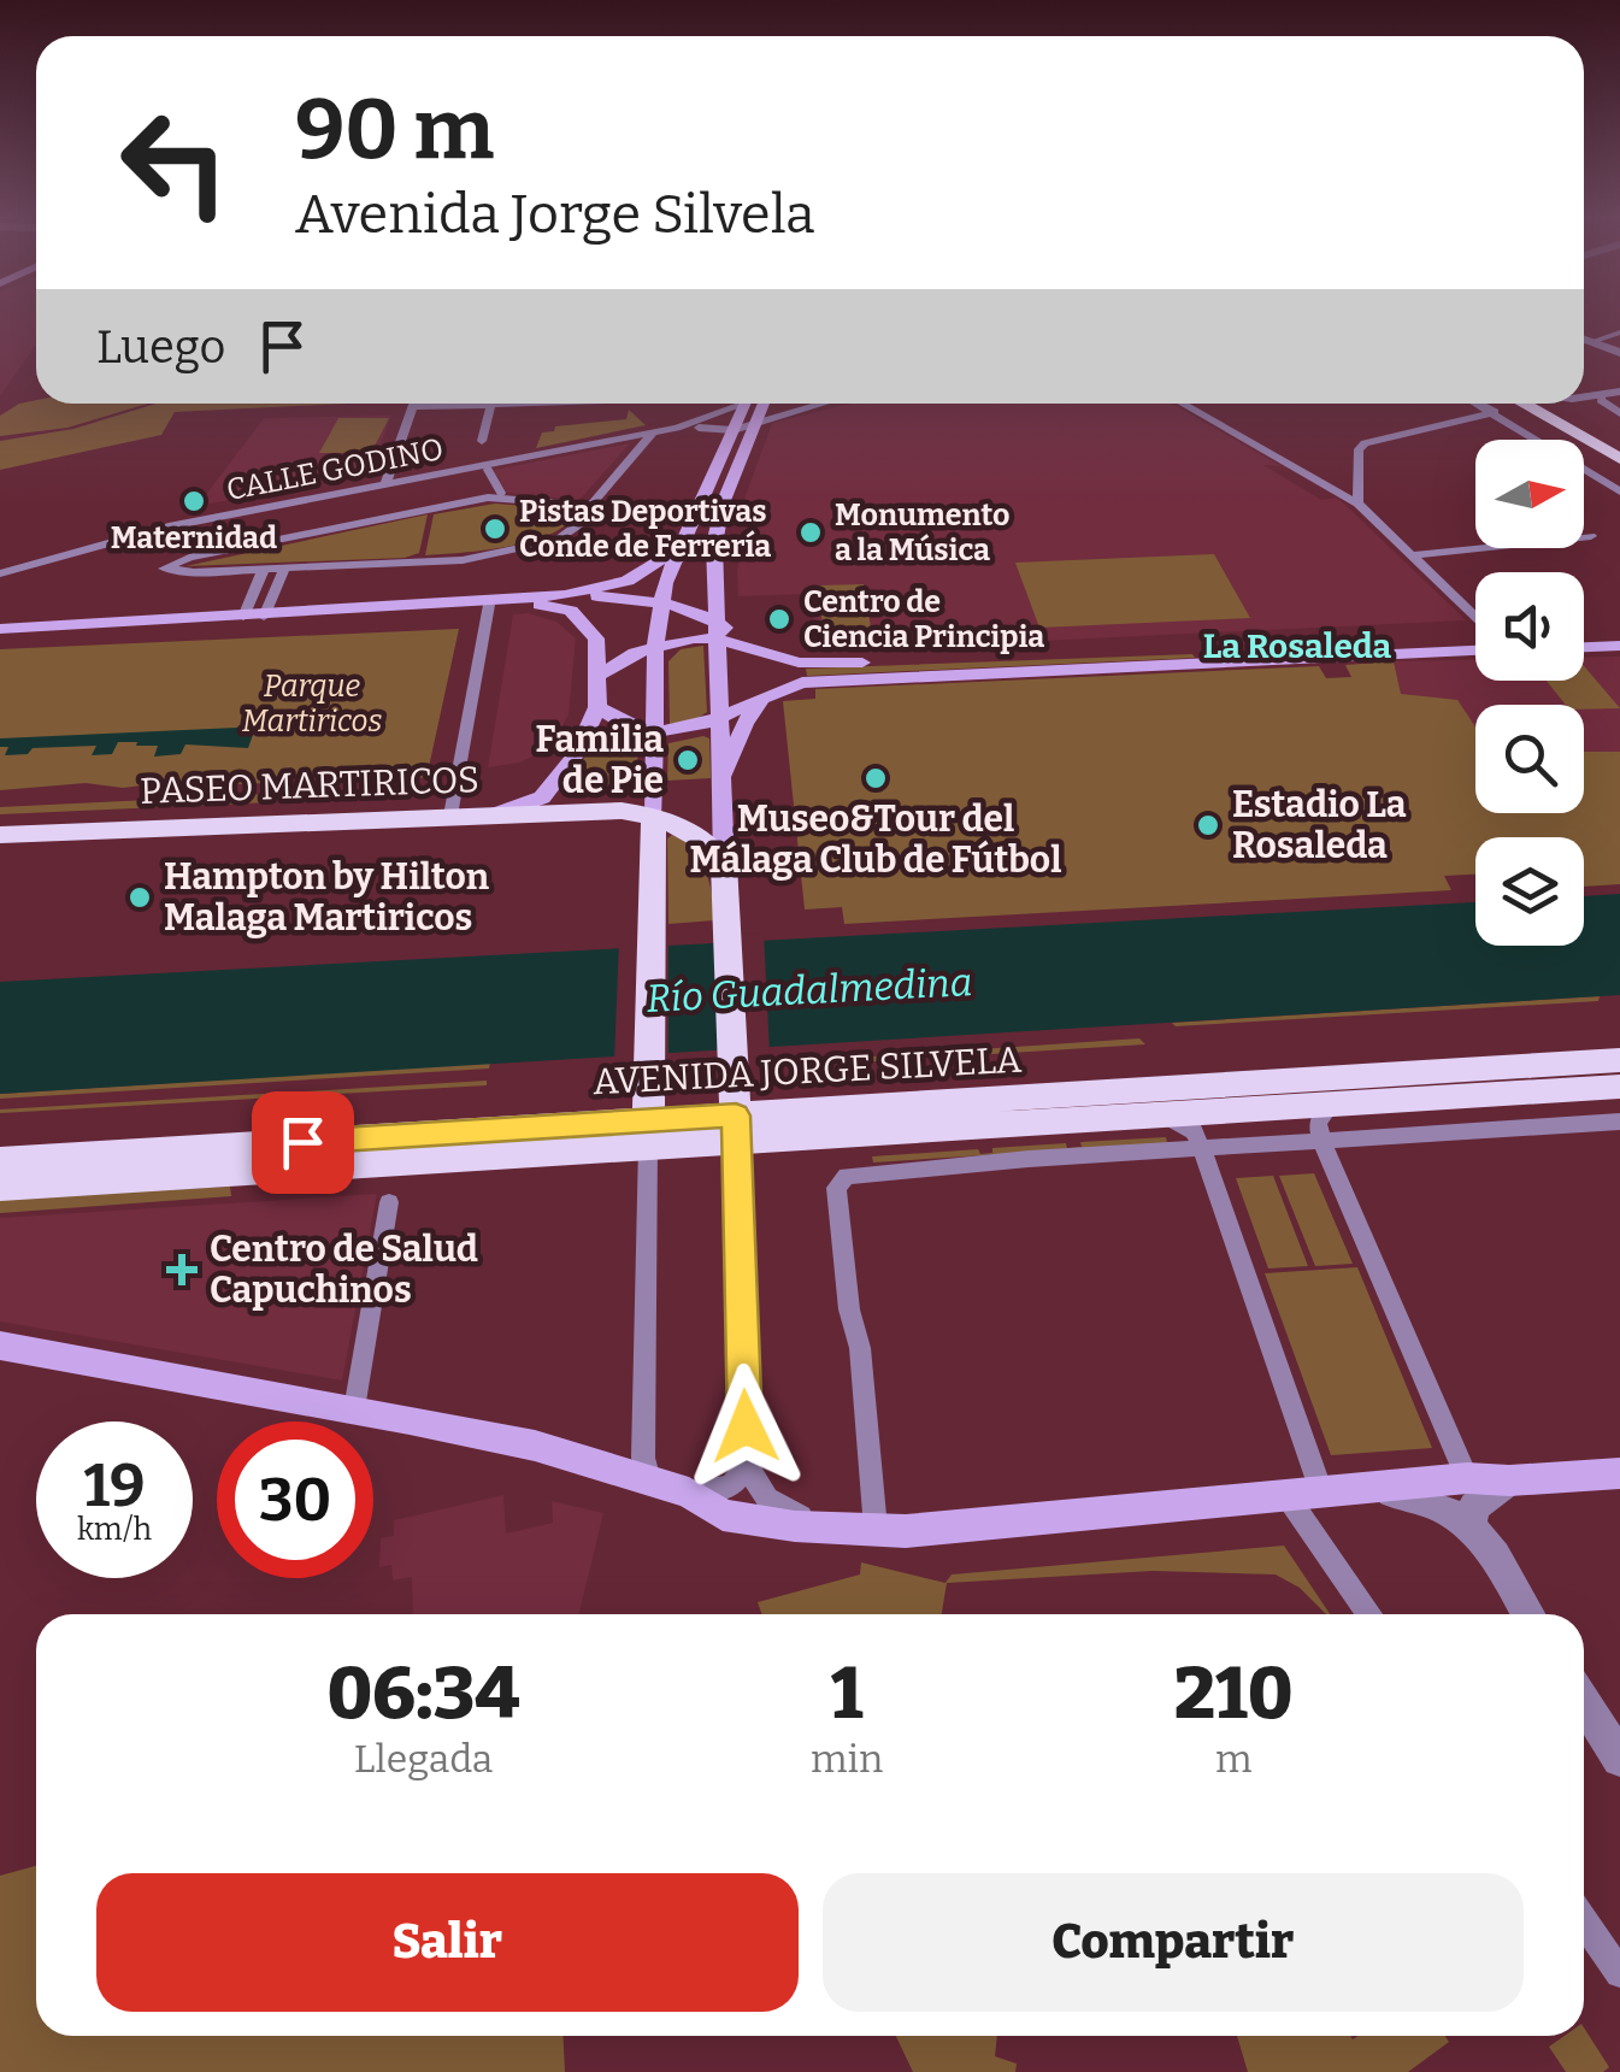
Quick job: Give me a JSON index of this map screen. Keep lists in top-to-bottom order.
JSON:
{
  "streets": {
    "main road": ["PASEO MARTIRICOS", "AVENIDA JORGE SILVELA"],
    "street": ["CALLE GODINO"]
  },
  "districts": ["La Rosaleda"],
  "water": ["Río Guadalmedina"],
  "parks": ["Parque Martiricos"],
  "places": {
    "other": [
      "Maternidad",
      "Pistas Deportivas Conde de Ferrería",
      "Monumento a la Música",
      "Centro de Ciencia Principia",
      "Familia de Pie",
      "Museo&Tour del Málaga Club de Fútbol",
      "Estadio La Rosaleda",
      "Hampton by Hilton Malaga Martiricos"
    ],
    "health": ["Centro de Salud Capuchinos"]
  },
  "north": "right",
  "page": {
    "turn": ["90 m", "Avenida Jorge Silvela"],
    "then": "Luego",
    "speed": "19 km/h",
    "limit": "30",
    "eta": [
      "06:34",
      "Llegada",
      "1",
      "min",
      "210",
      "m"
    ],
    "buttons": ["Salir", "Compartir"]
  }
}
